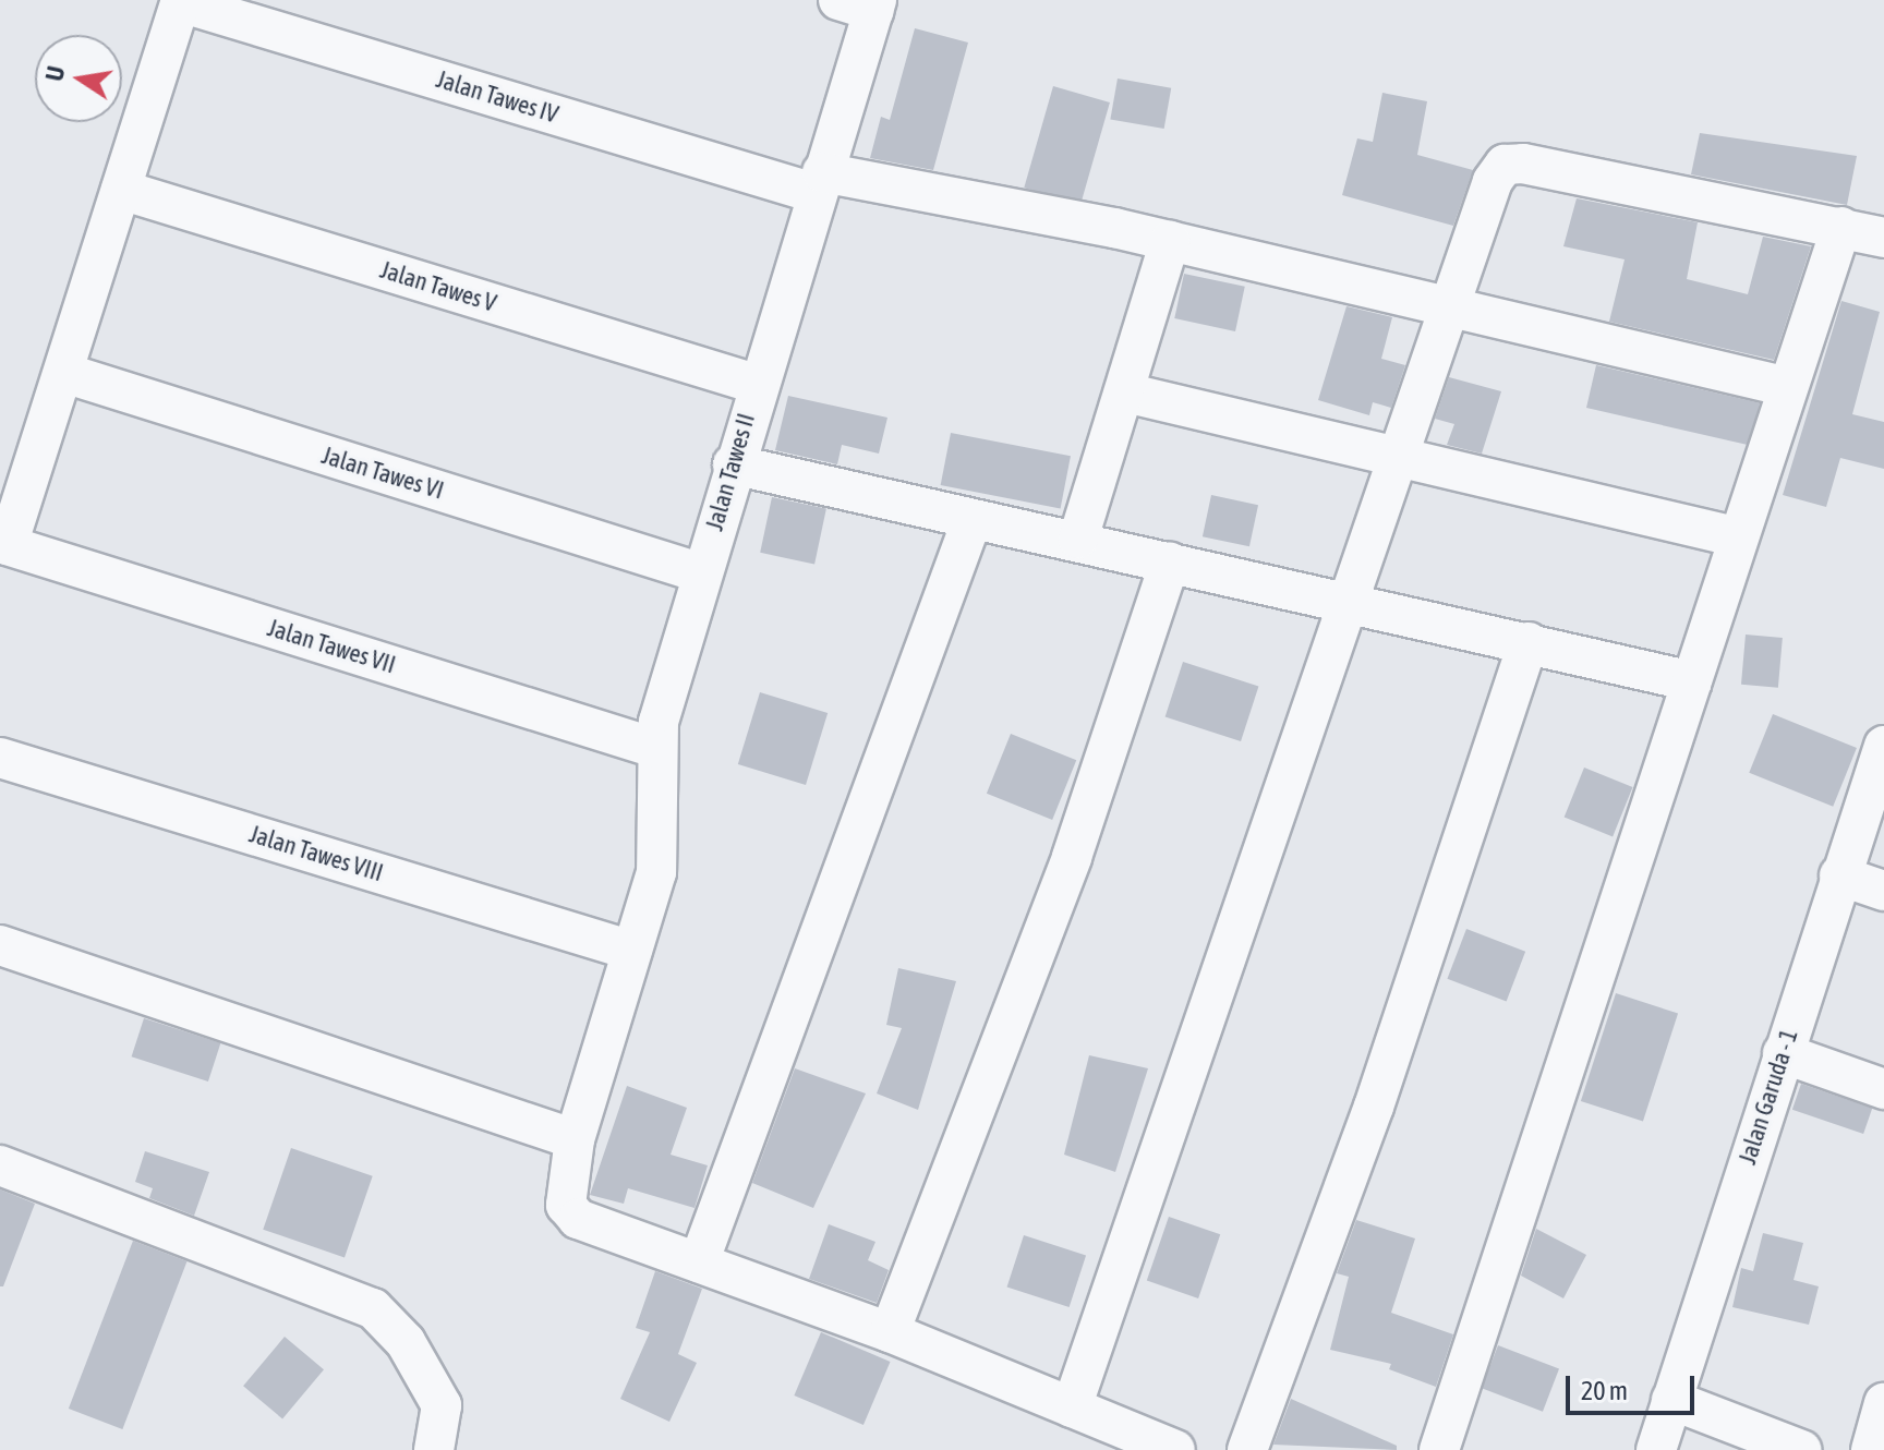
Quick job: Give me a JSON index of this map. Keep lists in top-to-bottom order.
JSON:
{
  "streets": {
    "street": [
      "Jalan Tawes IV",
      "Jalan Tawes V",
      "Jalan Tawes II",
      "Jalan Tawes VI",
      "Jalan Tawes VII",
      "Jalan Tawes VIII",
      "Jalan Garuda - 1"
    ]
  },
  "crossings": [
    ["Jalan Tawes IV", "Jalan Tawes II"],
    ["Jalan Tawes V", "Jalan Tawes II"],
    ["Jalan Tawes II", "Jalan Tawes VI"],
    ["Jalan Tawes II", "Jalan Tawes VII"],
    ["Jalan Tawes II", "Jalan Tawes VIII"]
  ],
  "scale_bar": "20 m",
  "north": "left"
}
